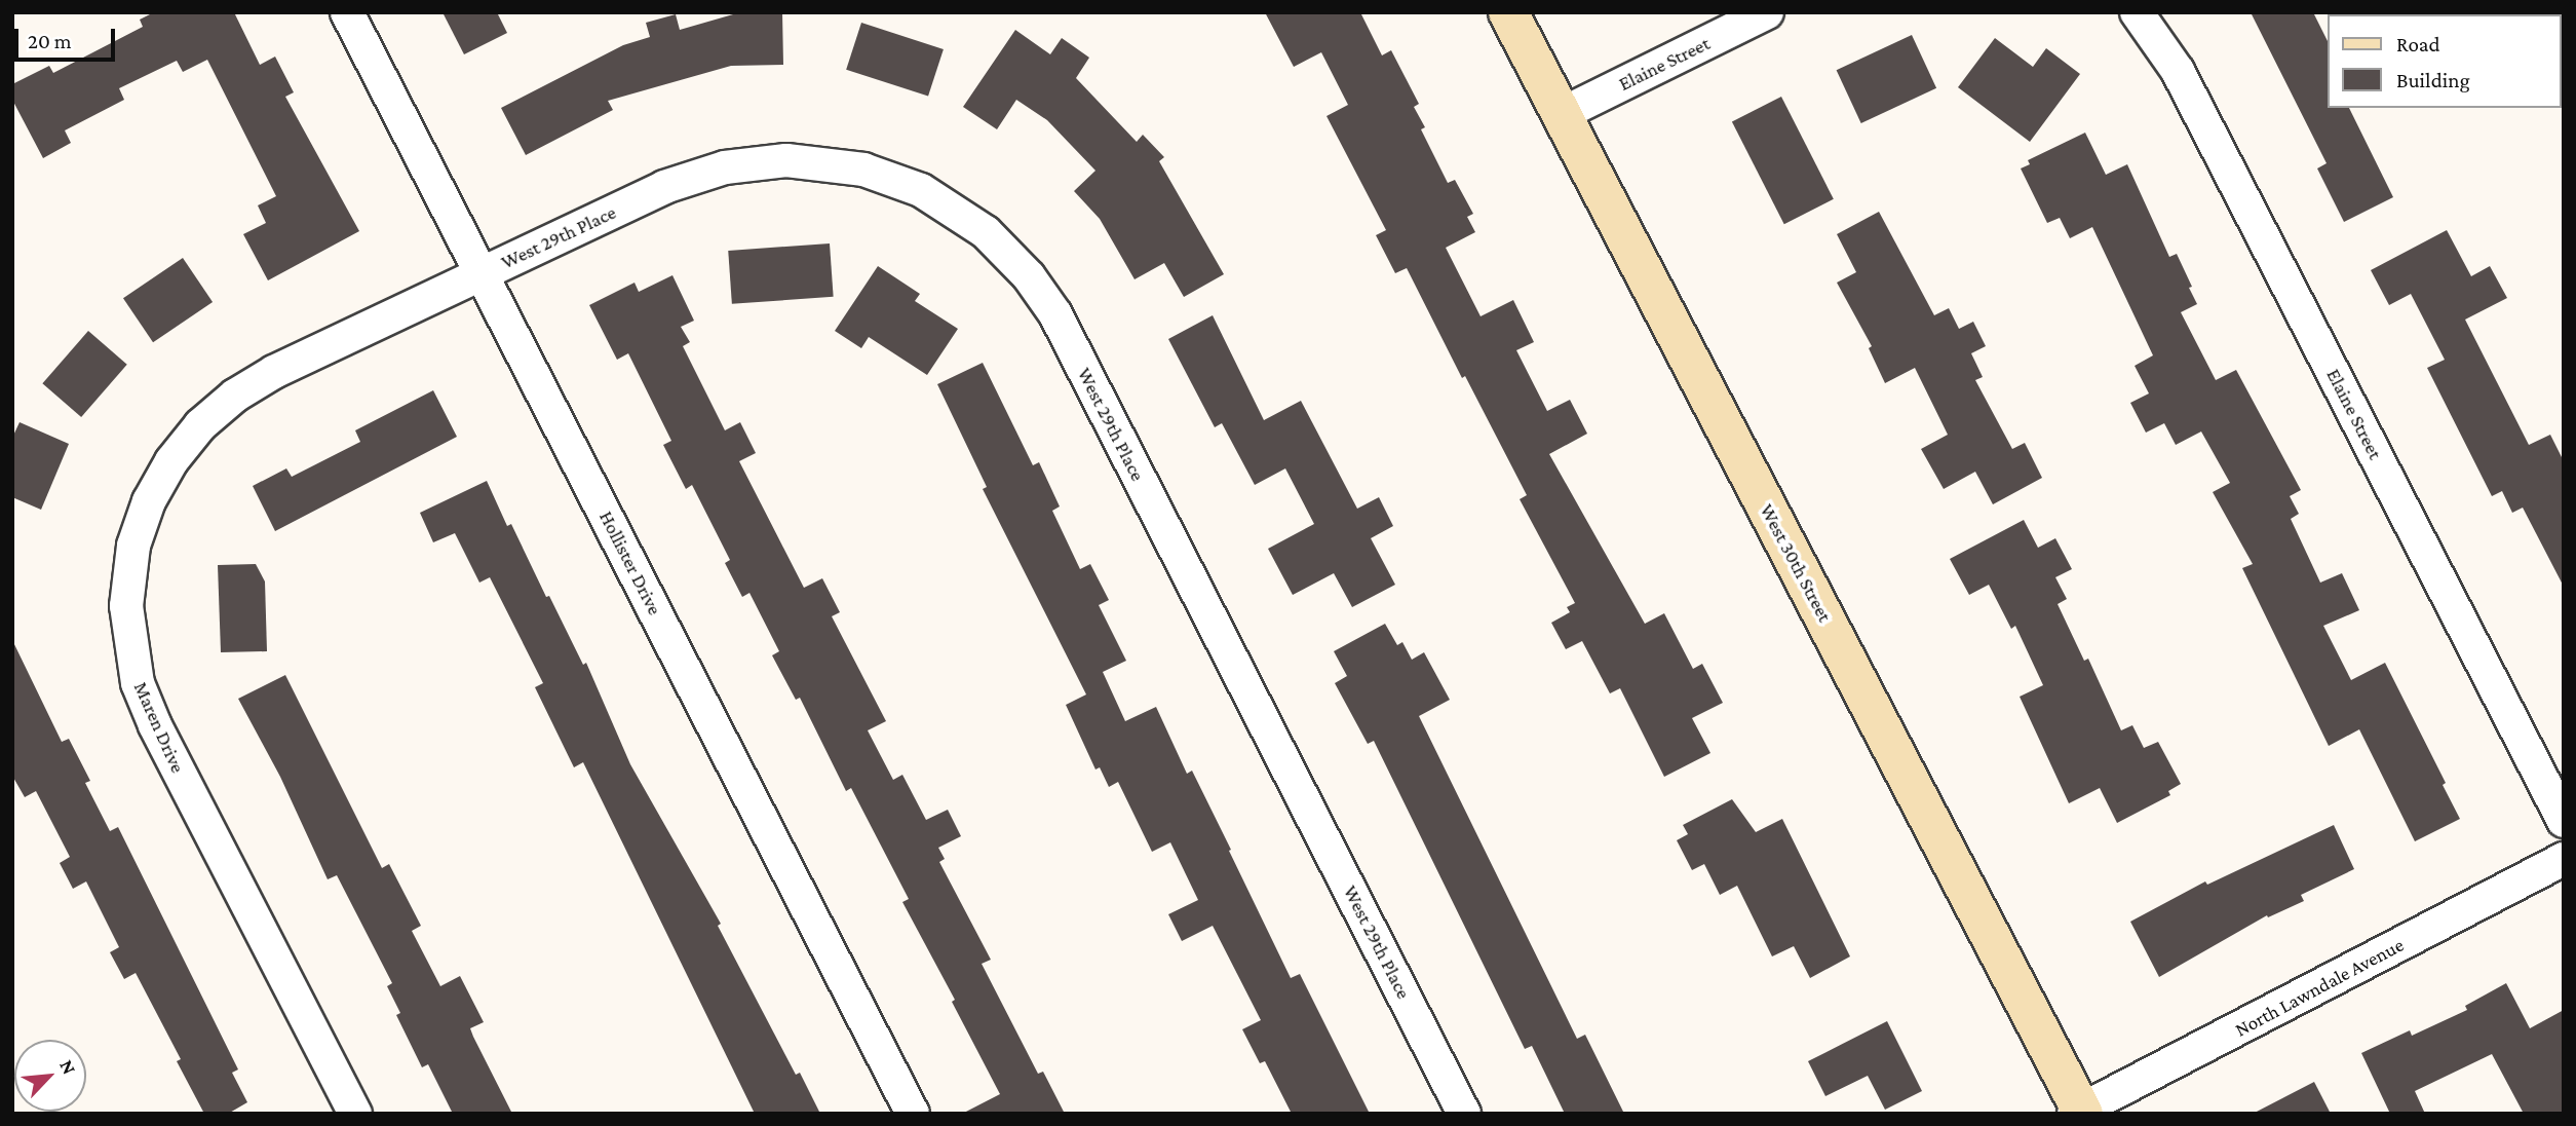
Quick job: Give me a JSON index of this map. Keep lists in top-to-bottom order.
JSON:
{
  "streets": {
    "street": [
      "Elaine Street",
      "West 29th Place",
      "Hollister Drive",
      "West 30th Street",
      "Maren Drive",
      "North Lawndale Avenue"
    ]
  },
  "crossings": [
    ["Elaine Street", "West 30th Street"],
    ["West 29th Place", "Hollister Drive"],
    ["West 29th Place", "Maren Drive"],
    ["Hollister Drive", "Maren Drive"],
    ["West 30th Street", "North Lawndale Avenue"]
  ],
  "legend": ["Road", "Building"],
  "scale_bar": "20 m",
  "north": "top right"
}
